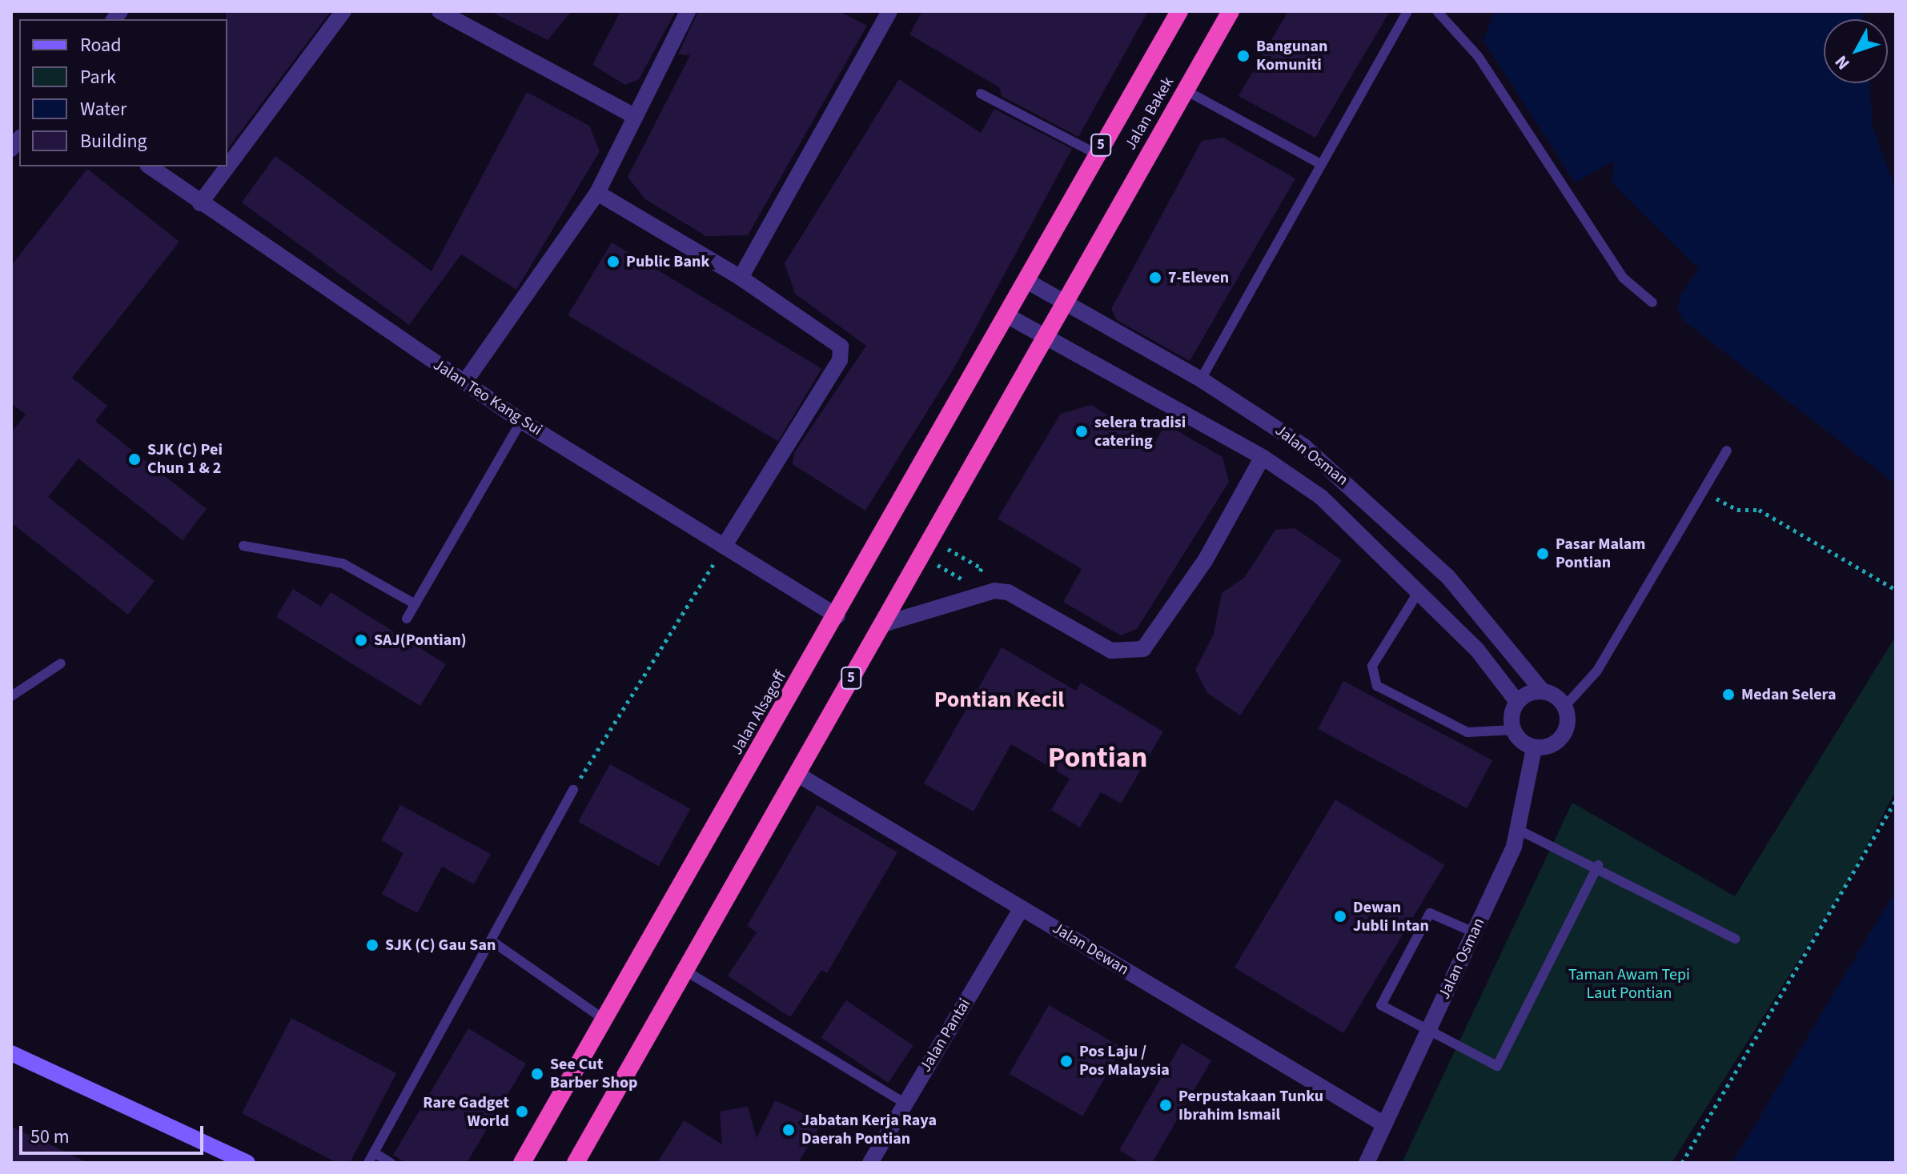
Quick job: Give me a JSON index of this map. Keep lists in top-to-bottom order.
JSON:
{
  "streets": {
    "highway": ["Jalan Bakek", "5", "Jalan Alsagoff"],
    "street": [
      "Jalan Teo Kang Sui",
      "Jalan Osman",
      "Jalan Dewan",
      "Jalan Pantai"
    ]
  },
  "crossings": [
    ["Jalan Bakek", "5"],
    ["Jalan Bakek", "Jalan Osman"],
    ["Jalan Bakek", "Jalan Alsagoff"],
    ["5", "Jalan Osman"],
    ["5", "Jalan Dewan"],
    ["Jalan Teo Kang Sui", "Jalan Alsagoff"],
    ["Jalan Osman", "Jalan Alsagoff"],
    ["Jalan Osman", "Jalan Dewan"],
    ["Jalan Dewan", "Jalan Pantai"]
  ],
  "districts": ["Pontian Kecil", "Pontian"],
  "parks": ["Taman Awam Tepi Laut Pontian"],
  "places": [
    "Bangunan Komuniti",
    "Public Bank",
    "7-Eleven",
    "selera tradisi catering",
    "SJK (C) Pei Chun 1 & 2",
    "Pasar Malam Pontian",
    "SAJ(Pontian)",
    "Medan Selera",
    "Dewan Jubli Intan",
    "SJK (C) Gau San",
    "Pos Laju / Pos Malaysia",
    "See Cut Barber Shop",
    "Perpustakaan Tunku Ibrahim Ismail",
    "Rare Gadget World",
    "Jabatan Kerja Raya Daerah Pontian"
  ],
  "legend": [
    "Road",
    "Park",
    "Water",
    "Building"
  ],
  "scale_bar": "50 m",
  "north": "bottom left"
}
